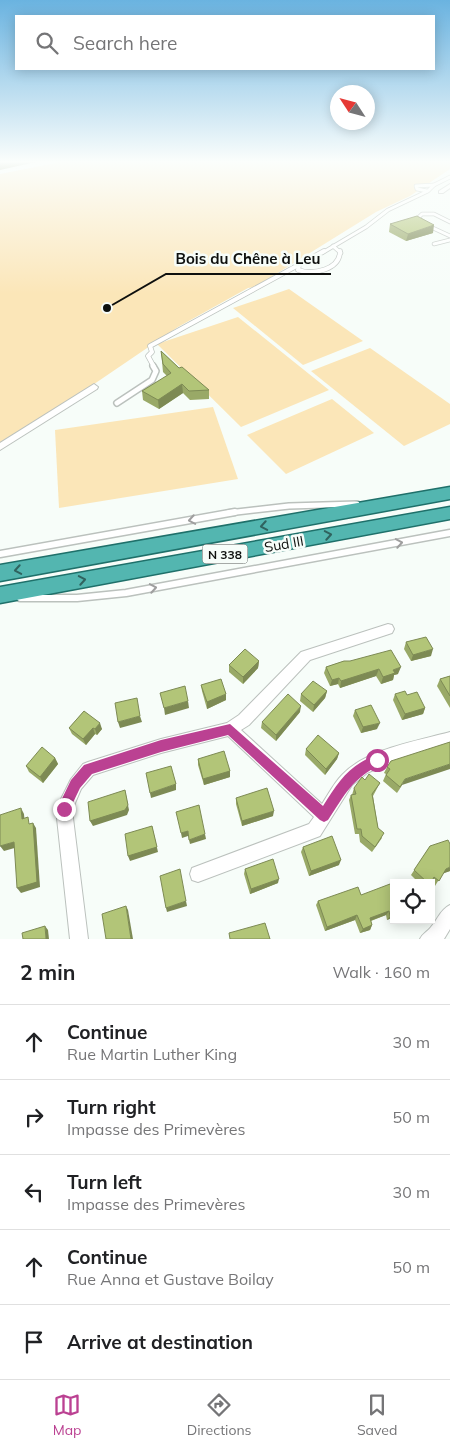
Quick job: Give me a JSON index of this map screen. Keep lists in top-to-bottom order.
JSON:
{
  "streets": {
    "highway": ["Sud III", "N 338"]
  },
  "places": ["Bois du Chêne à Leu"],
  "north": "top left",
  "page": {
    "search": "Search here",
    "heading": ["2 min", "Walk · 160 m"],
    "list": [
      ["Continue", "Rue Martin Luther King", "30 m"],
      ["Turn right", "Impasse des Primevères", "50 m"],
      ["Turn left", "Impasse des Primevères", "30 m"],
      ["Continue", "Rue Anna et Gustave Boilay", "50 m"],
      "Arrive at destination"
    ],
    "nav": ["Map", "Directions", "Saved"]
  }
}
